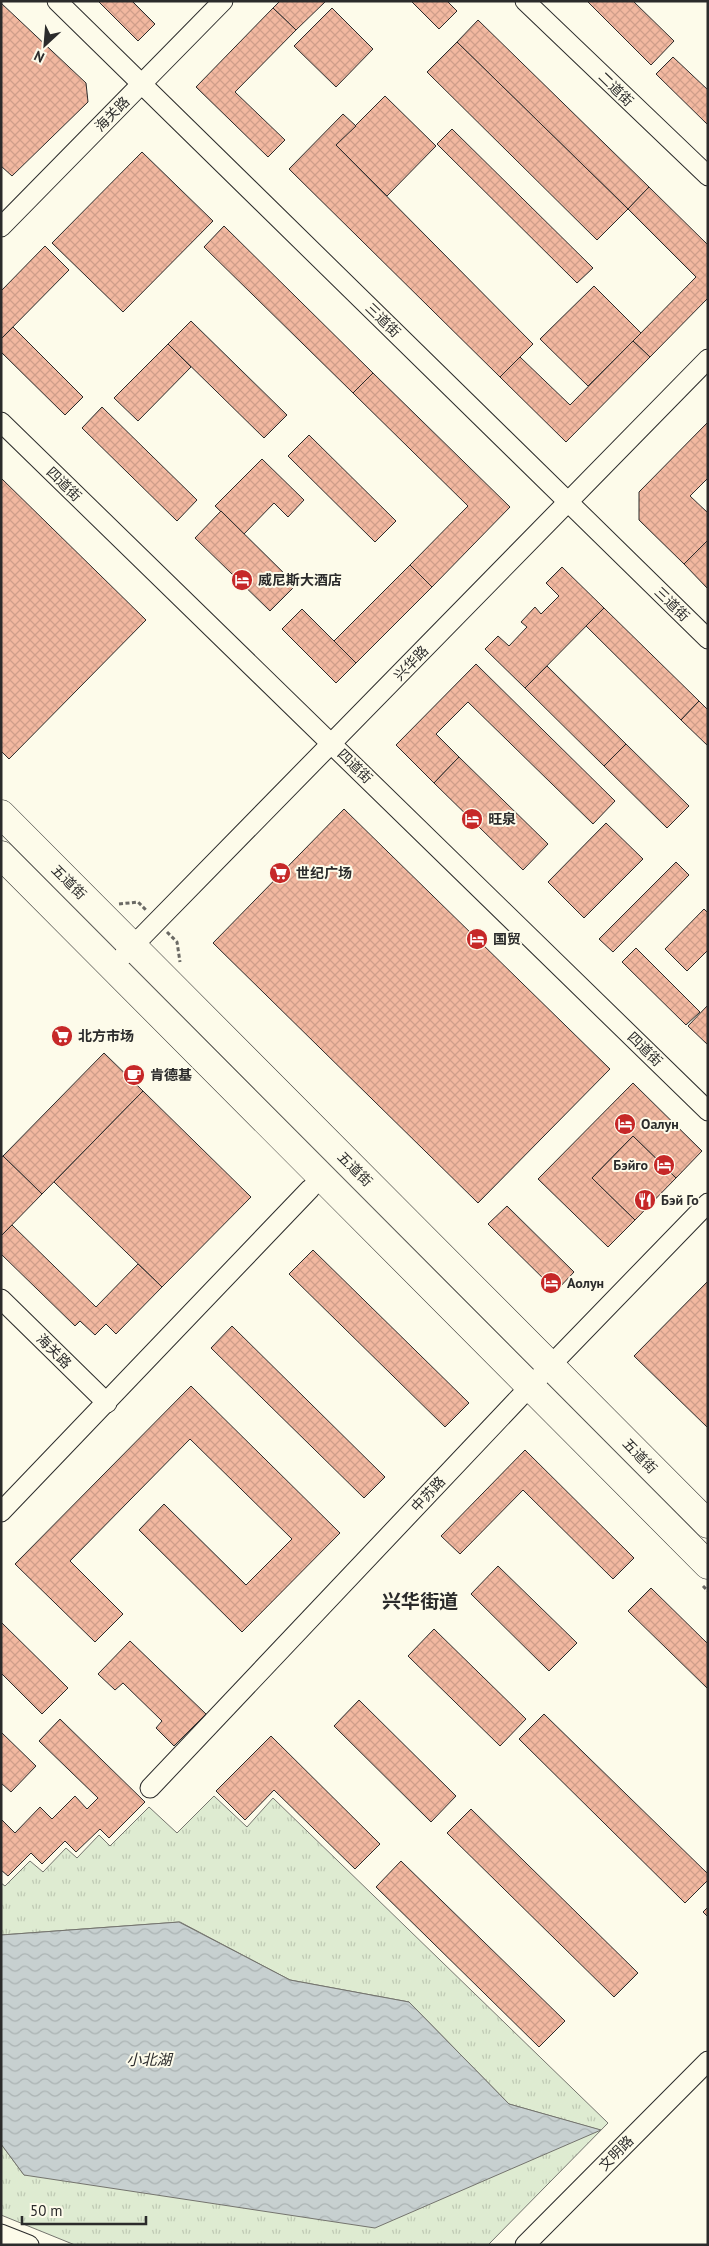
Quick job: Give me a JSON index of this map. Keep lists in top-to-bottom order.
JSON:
{
  "streets": {
    "highway": ["五道街"],
    "street": [
      "二道街",
      "海关路",
      "三道街",
      "四道街",
      "兴华路",
      "中苏路",
      "文明路"
    ]
  },
  "crossings": [
    ["海关路", "三道街"],
    ["三道街", "兴华路"],
    ["四道街", "兴华路"],
    ["兴华路", "五道街"],
    ["五道街", "中苏路"]
  ],
  "districts": ["兴华街道"],
  "water": ["小北湖"],
  "places": {
    "hotel": [
      "威尼斯大酒店",
      "旺泉",
      "国贸",
      "Оалун",
      "Бэйго",
      "Аолун"
    ],
    "supermarket": ["世纪广场", "北方市场"],
    "cafe": ["肯德基"],
    "restaurant": ["Бэй Го"]
  },
  "scale_bar": "50 m",
  "north": "bottom left"
}
